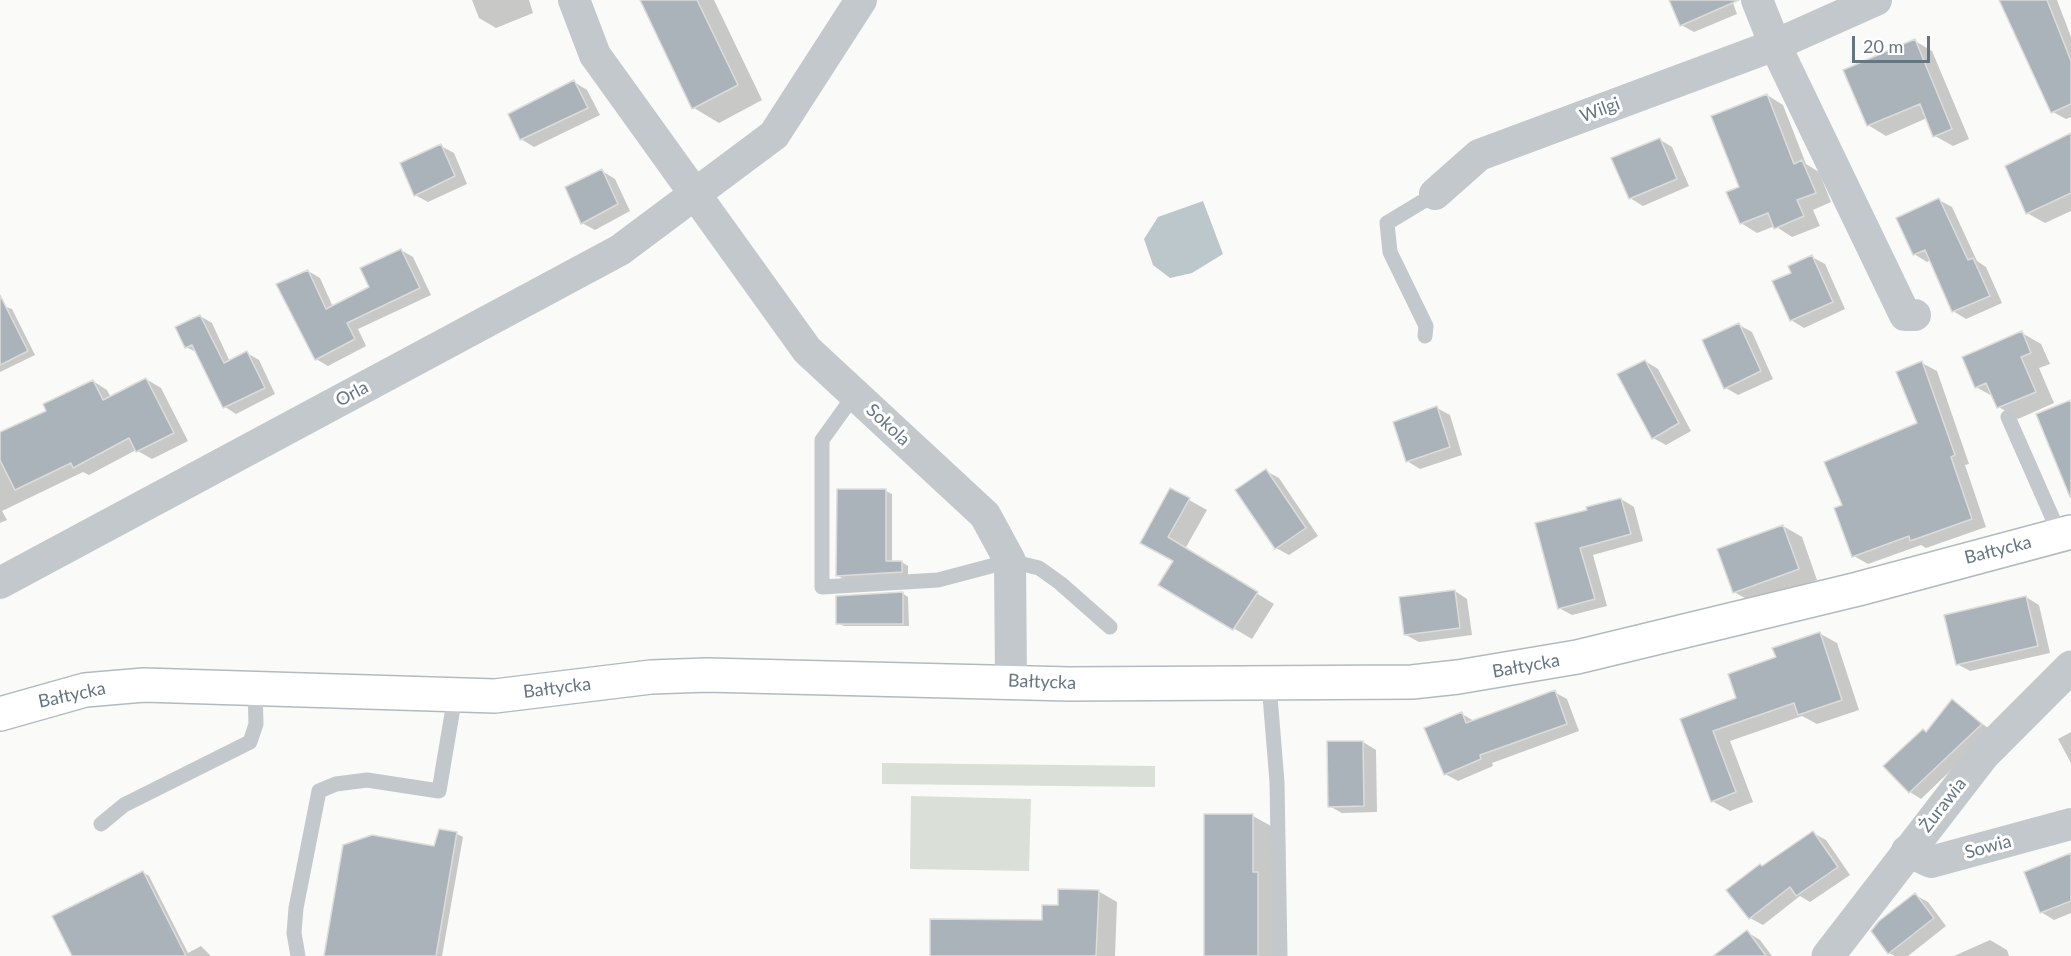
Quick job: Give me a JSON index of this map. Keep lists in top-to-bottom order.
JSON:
{
  "streets": {
    "main road": ["Bałtycka"],
    "street": [
      "Wilgi",
      "Orla",
      "Sokola",
      "Żurawia",
      "Sowia"
    ]
  },
  "crossings": [
    ["Orla", "Sokola"],
    ["Sokola", "Bałtycka"],
    ["Żurawia", "Sowia"]
  ],
  "scale_bar": "20 m"
}
